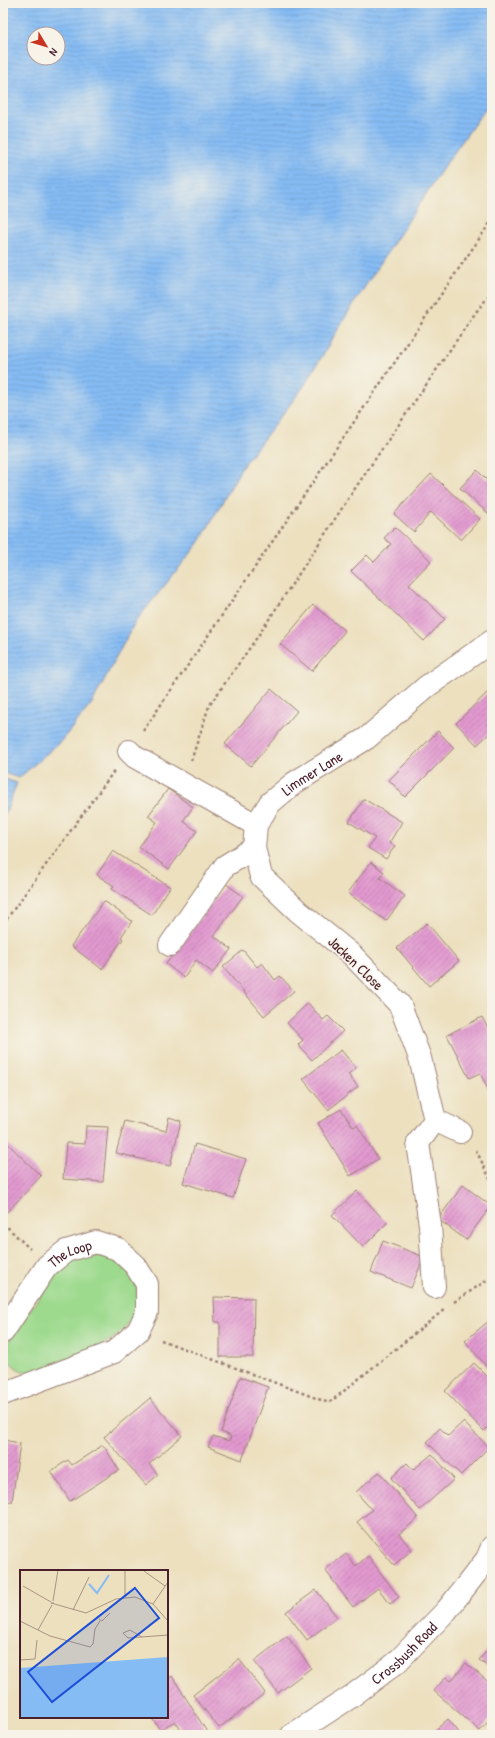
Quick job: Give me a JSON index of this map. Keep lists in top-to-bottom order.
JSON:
{
  "streets": {
    "street": [
      "Limmer Lane",
      "Jacken Close",
      "The Loop",
      "Crossbush Road"
    ]
  },
  "crossings": [
    ["Limmer Lane", "Jacken Close"]
  ],
  "north": "bottom right"
}
